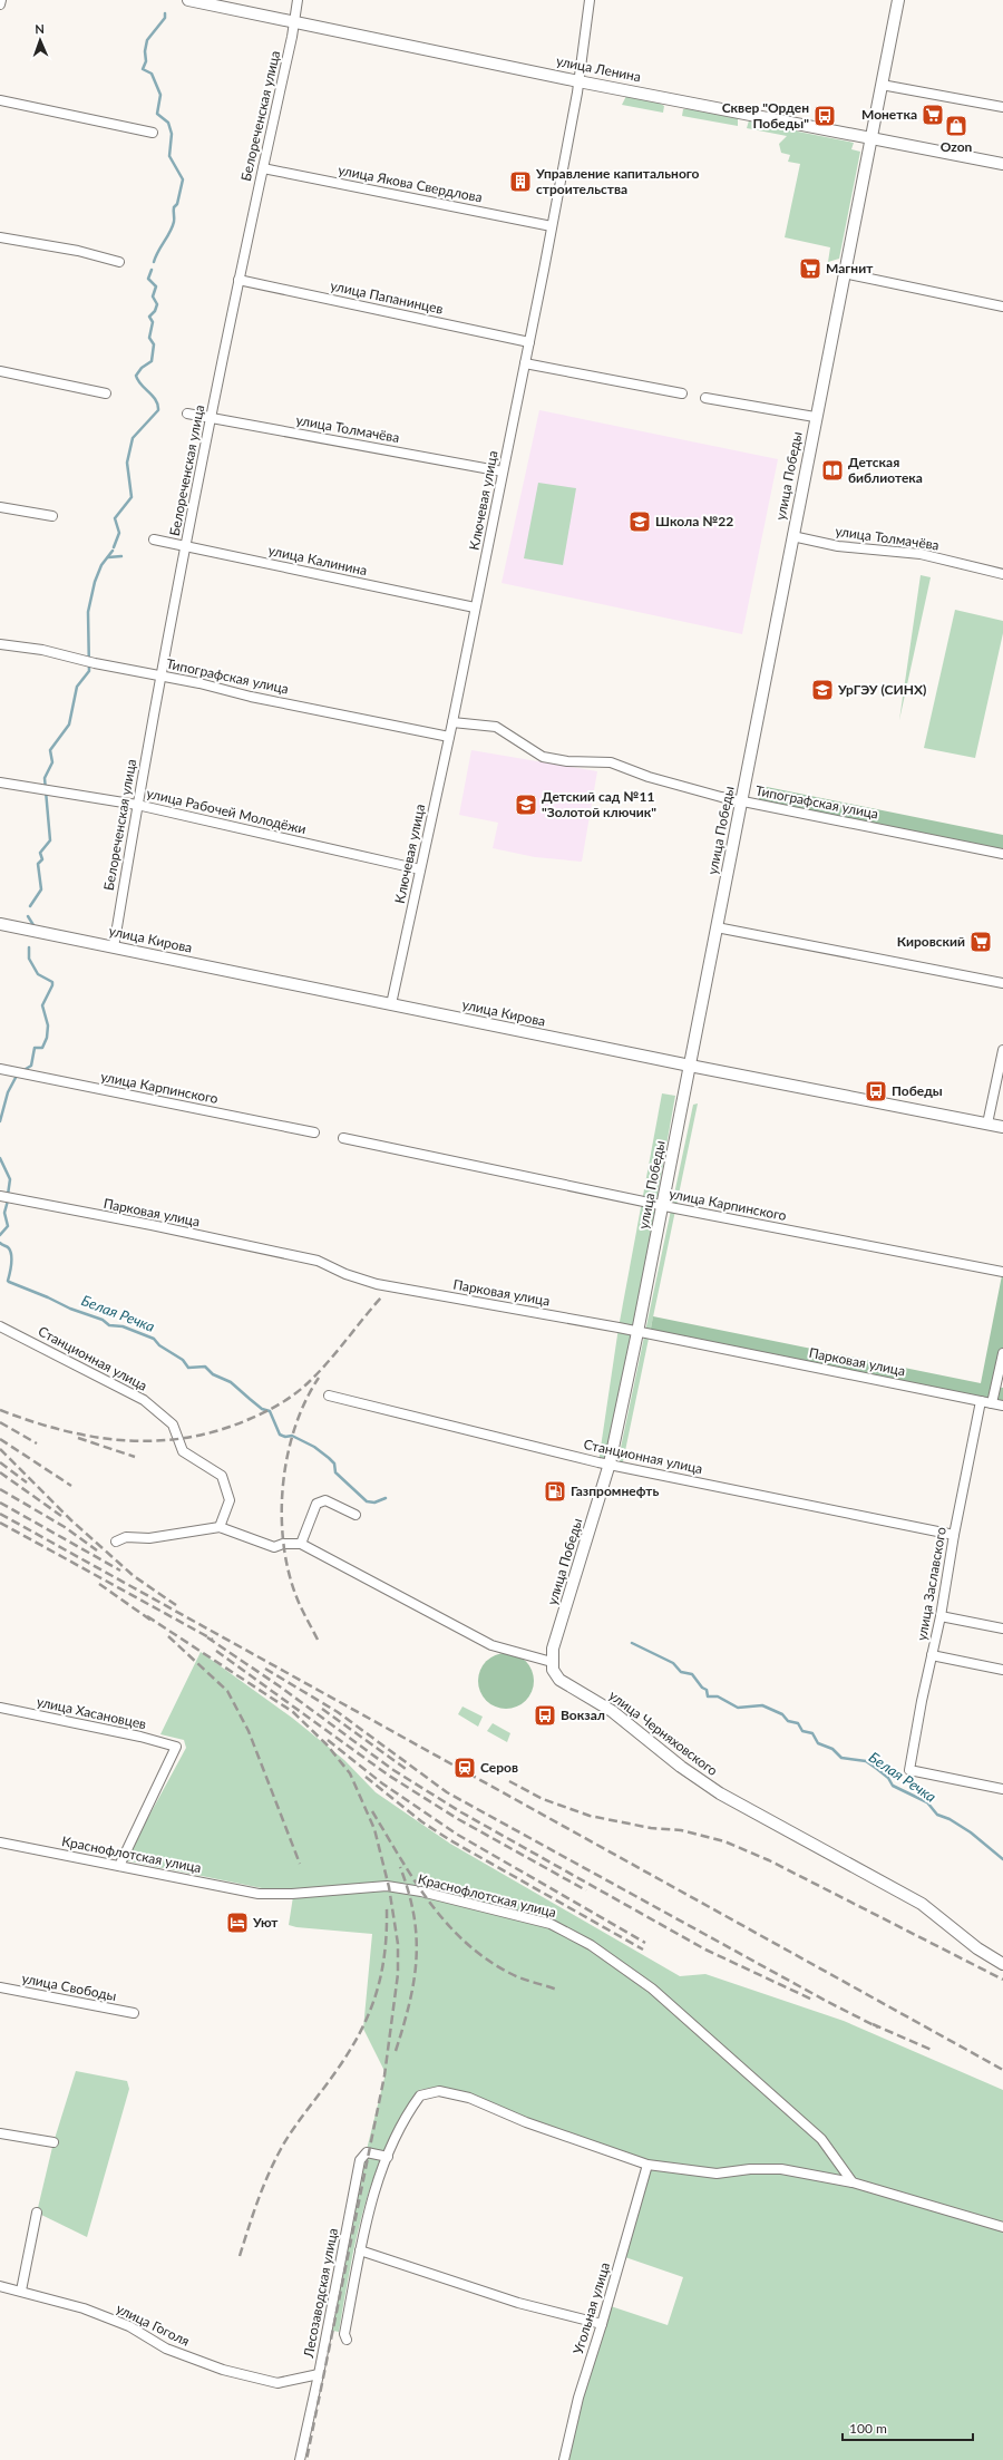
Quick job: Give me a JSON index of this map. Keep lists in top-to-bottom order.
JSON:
{
  "streets": {
    "main road": [
      "улица Ленина",
      "улица Победы",
      "улица Кирова",
      "улица Черняховского"
    ],
    "street": [
      "Белореченская улица",
      "улица Якова Свердлова",
      "улица Папанинцев",
      "улица Толмачёва",
      "Ключевая улица",
      "улица Калинина",
      "Типографская улица",
      "улица Рабочей Молодёжи",
      "улица Карпинского",
      "Парковая улица",
      "Станционная улица",
      "улица Заславского",
      "улица Хасановцев",
      "Краснофлотская улица",
      "улица Свободы",
      "Лесозаводская улица",
      "Угольная улица",
      "улица Гоголя"
    ]
  },
  "crossings": [
    ["улица Ленина", "Белореченская улица"],
    ["улица Ленина", "улица Победы"],
    ["улица Ленина", "Ключевая улица"],
    ["Белореченская улица", "улица Якова Свердлова"],
    ["Белореченская улица", "улица Папанинцев"],
    ["Белореченская улица", "улица Толмачёва"],
    ["Белореченская улица", "улица Калинина"],
    ["Белореченская улица", "Типографская улица"],
    ["Белореченская улица", "улица Рабочей Молодёжи"],
    ["Белореченская улица", "улица Кирова"],
    ["улица Якова Свердлова", "Ключевая улица"],
    ["улица Папанинцев", "Ключевая улица"],
    ["улица Толмачёва", "улица Победы"],
    ["улица Толмачёва", "Ключевая улица"],
    ["улица Победы", "Типографская улица"],
    ["улица Победы", "улица Кирова"],
    ["улица Победы", "улица Карпинского"],
    ["улица Победы", "Парковая улица"],
    ["улица Победы", "Станционная улица"],
    ["улица Победы", "улица Черняховского"],
    ["Ключевая улица", "улица Калинина"],
    ["Ключевая улица", "Типографская улица"],
    ["Ключевая улица", "улица Рабочей Молодёжи"],
    ["Ключевая улица", "улица Кирова"],
    ["Парковая улица", "улица Заславского"],
    ["Станционная улица", "улица Заславского"],
    ["улица Хасановцев", "Краснофлотская улица"],
    ["Лесозаводская улица", "улица Гоголя"]
  ],
  "water": ["Белая Речка"],
  "places": {
    "supermarket": ["Монетка", "Магнит", "Кировский"],
    "bus stop": ["Сквер \"Орден Победы\"", "Победы", "Вокзал"],
    "shop": ["Ozon"],
    "building": ["Управление капитального строительства"],
    "library": ["Детская библиотека"],
    "school or university": ["Школа №22", "УрГЭУ (СИНХ)", "Детский сад №11 \"Золотой ключик\""],
    "fuel station": ["Газпромнефть"],
    "station": ["Серов"],
    "hotel": ["Уют"]
  },
  "scale_bar": "100 m",
  "north": "top"
}
